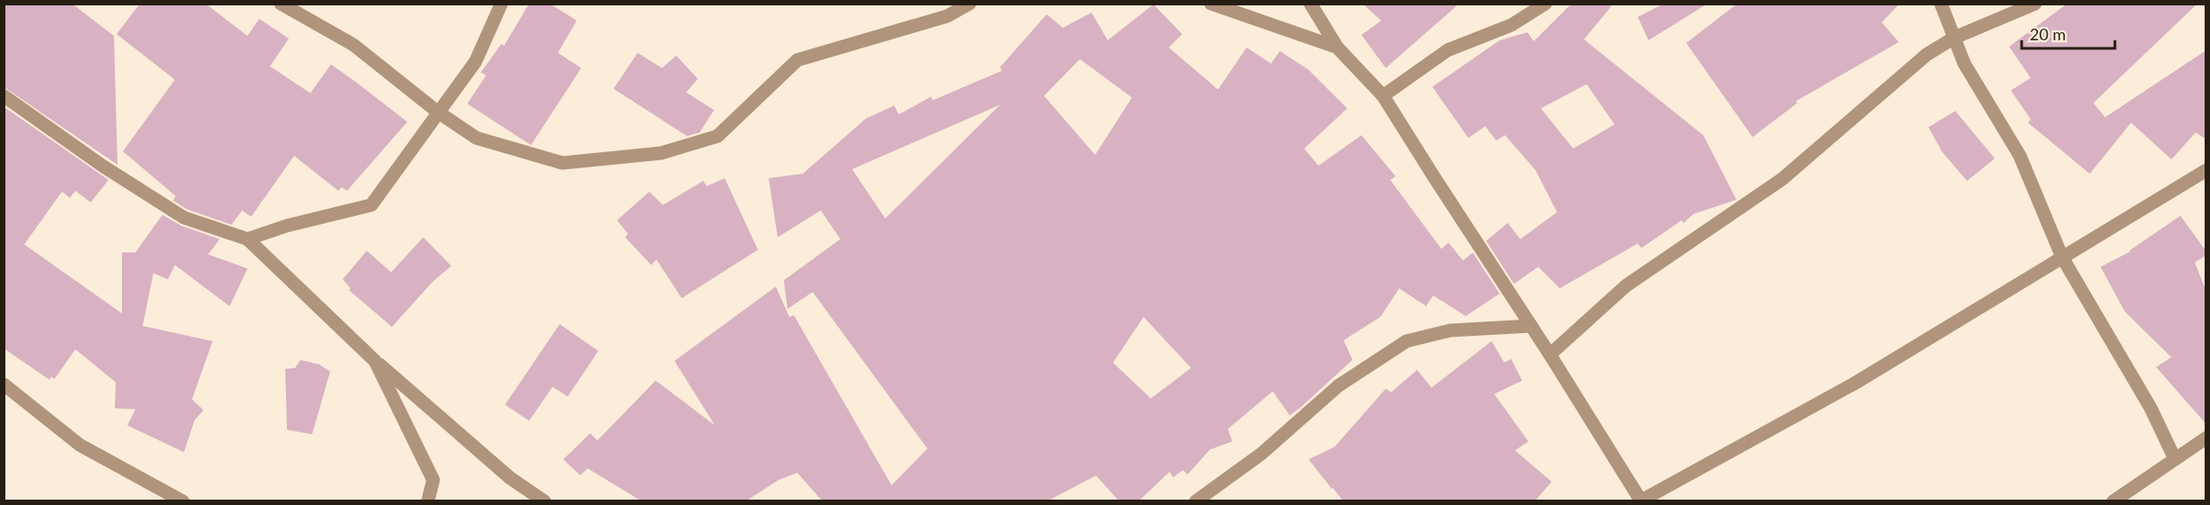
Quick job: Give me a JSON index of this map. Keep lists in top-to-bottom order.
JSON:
{
  "scale_bar": "20 m"
}
